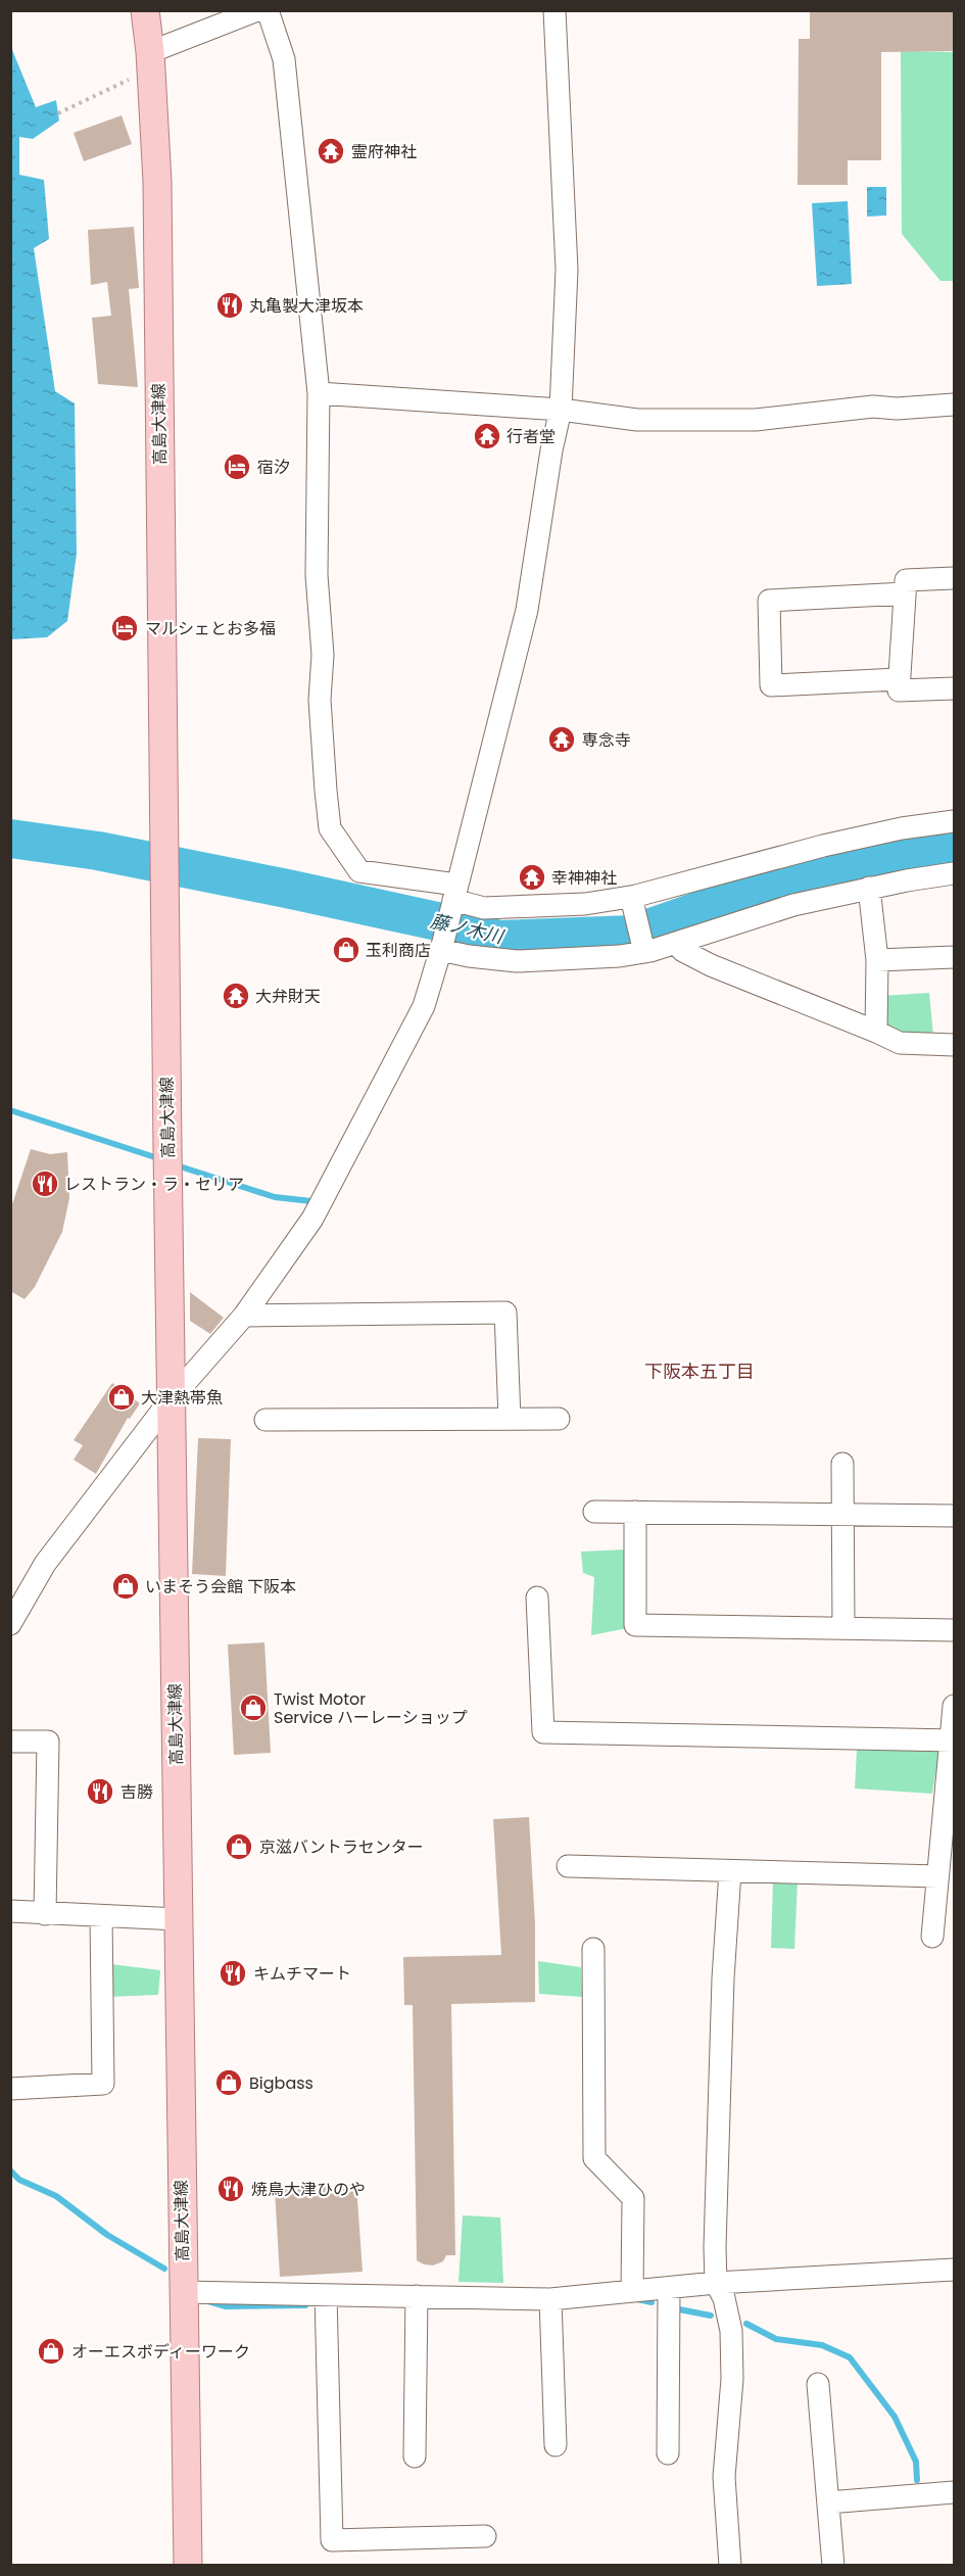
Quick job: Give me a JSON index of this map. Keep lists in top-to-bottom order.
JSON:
{
  "streets": {
    "main road": ["高島大津線"]
  },
  "districts": ["下阪本五丁目"],
  "water": ["藤ノ木川"],
  "places": {
    "temple": [
      "霊府神社",
      "行者堂",
      "専念寺",
      "幸神神社",
      "大弁財天"
    ],
    "restaurant": [
      "丸亀製大津坂本",
      "レストラン・ラ・セリア",
      "吉勝",
      "キムチマート",
      "焼鳥大津ひのや"
    ],
    "hotel": ["宿汐", "マルシェとお多福"],
    "shop": [
      "玉利商店",
      "大津熱帯魚",
      "いまそう会館 下阪本",
      "Twist Motor Service ハーレーショップ",
      "京滋バントラセンター",
      "Bigbass",
      "オーエスボディーワーク"
    ]
  }
}
